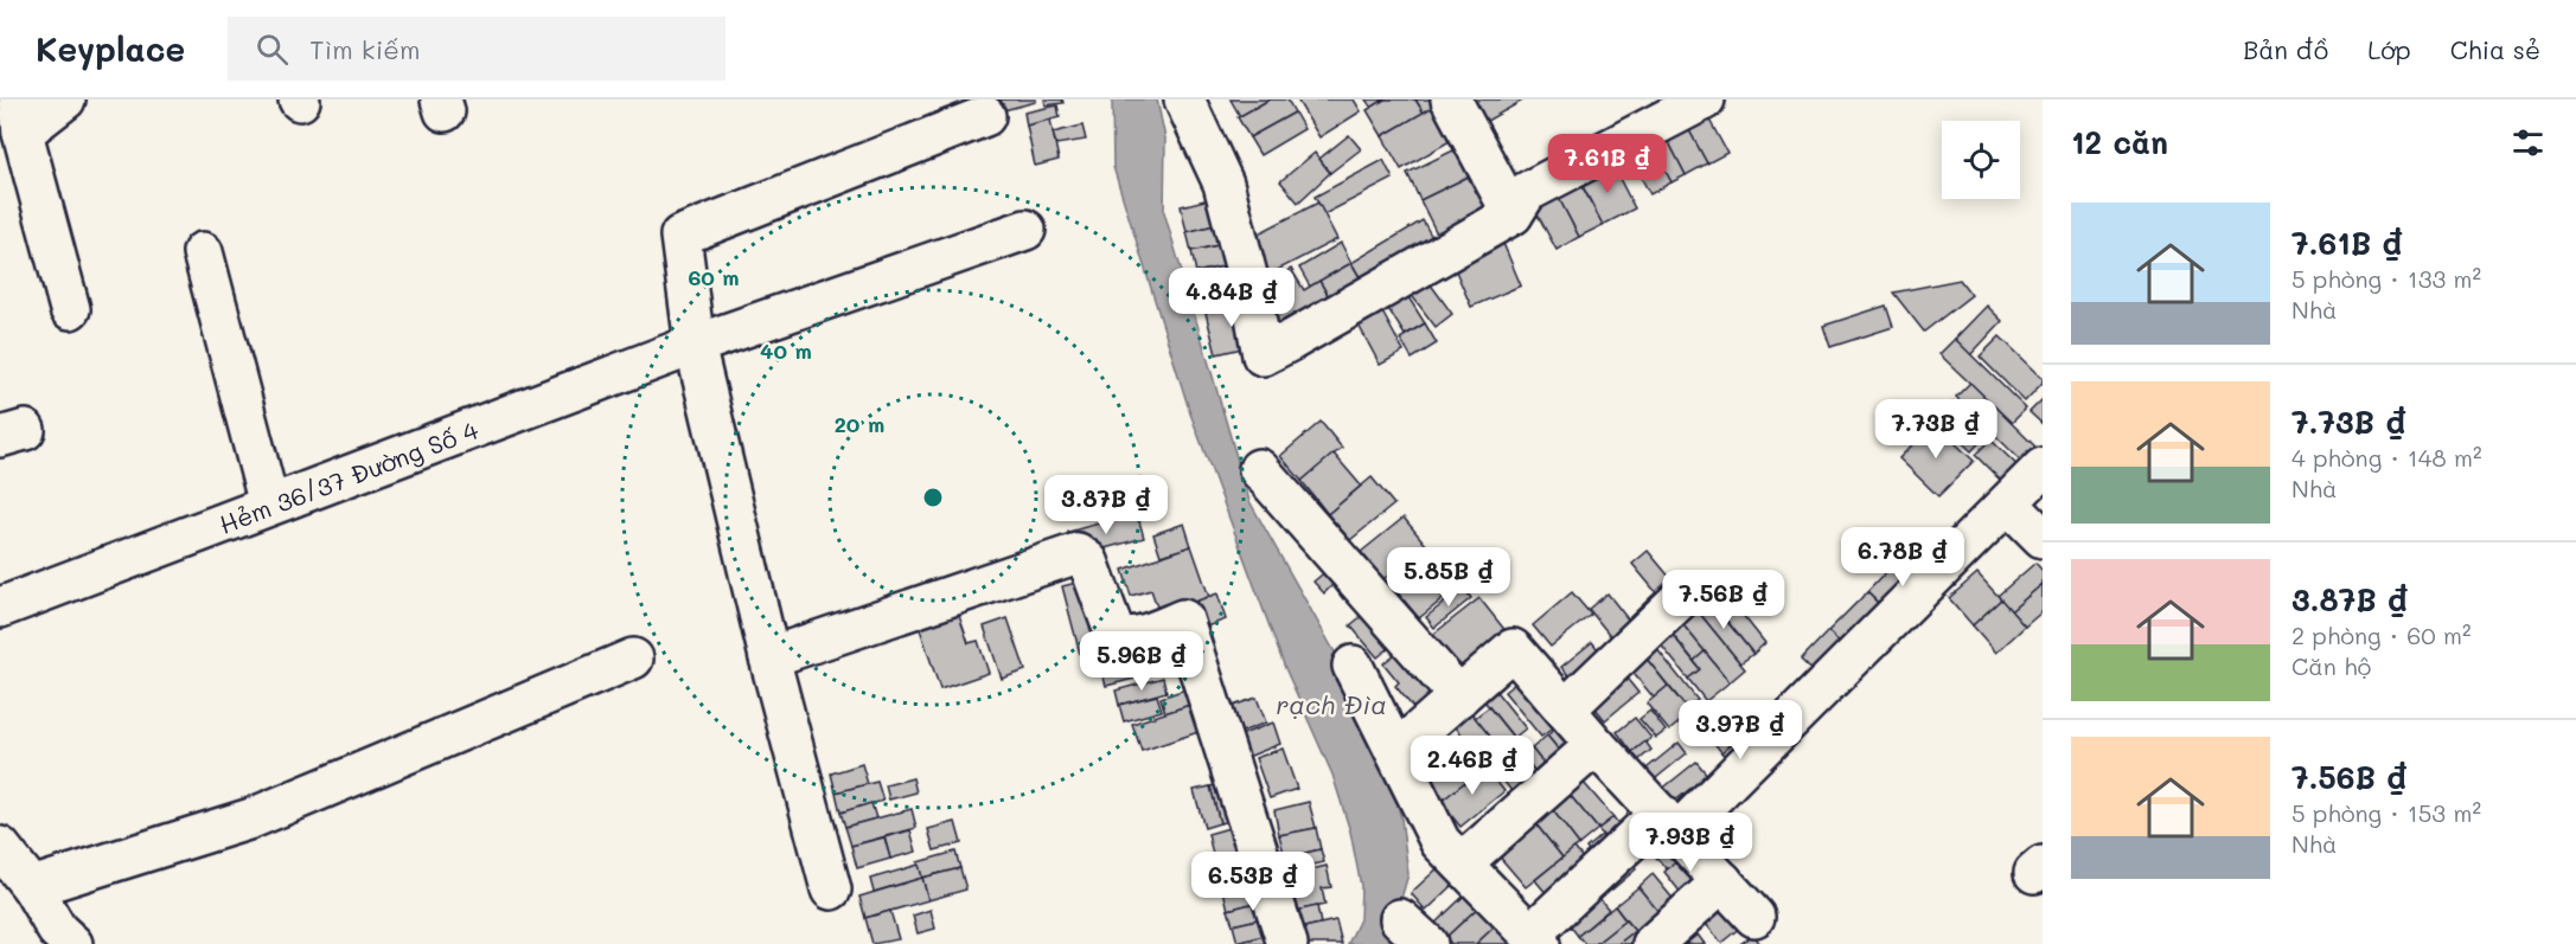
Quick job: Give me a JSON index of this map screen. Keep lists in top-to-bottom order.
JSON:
{
  "streets": {
    "street": ["Hẻm 36/37 Đường Số 4"]
  },
  "water": ["rạch Đìa"],
  "page": {
    "header": "Keyplace",
    "search": "Tìm kiếm",
    "nav": ["Bản đồ", "Lớp", "Chia sẻ"],
    "heading": "12 căn",
    "price": [
      "7.61B ₫",
      "4.84B ₫",
      "7.73B ₫",
      "3.87B ₫",
      "6.78B ₫",
      "5.85B ₫",
      "7.56B ₫",
      "5.96B ₫",
      "3.97B ₫",
      "2.46B ₫",
      "7.93B ₫",
      "6.53B ₫"
    ],
    "list": [
      {
        "name": "7.61B ₫",
        "note": "5 phòng · 133 m² · Nhà"
      },
      {
        "name": "7.73B ₫",
        "note": "4 phòng · 148 m² · Nhà"
      },
      {
        "name": "3.87B ₫",
        "note": "2 phòng · 60 m² · Căn hộ"
      },
      {
        "name": "7.56B ₫",
        "note": "5 phòng · 153 m² · Nhà"
      }
    ]
  },
  "rings": ["60 m", "40 m", "20 m"]
}
